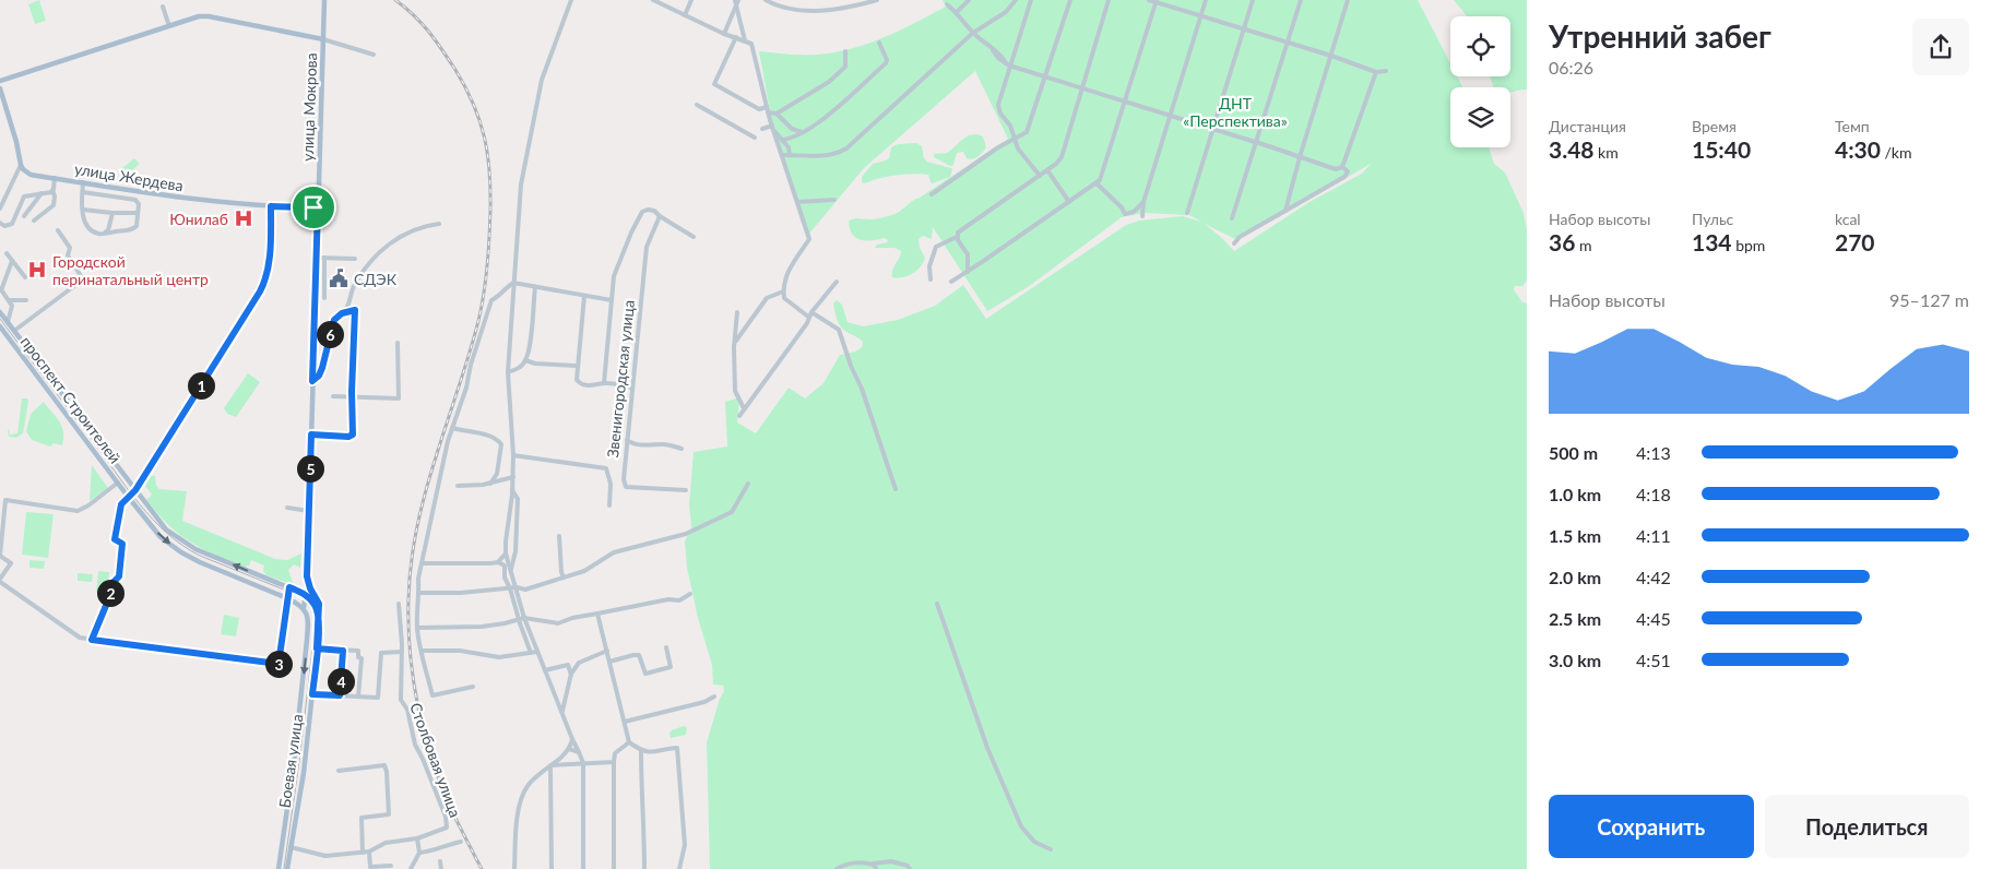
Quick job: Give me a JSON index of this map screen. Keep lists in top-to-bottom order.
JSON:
{
  "streets": {
    "main road": [
      "улица Мокрова",
      "улица Жердева",
      "проспект Строителей",
      "Столбовая улица",
      "Боевая улица"
    ],
    "street": ["Звенигородская улица"]
  },
  "crossings": [
    ["улица Мокрова", "улица Жердева"],
    ["улица Мокрова", "проспект Строителей"],
    ["улица Мокрова", "Боевая улица"],
    ["проспект Строителей", "Боевая улица"],
    ["Столбовая улица", "Боевая улица"]
  ],
  "parks": ["ДНТ «Перспектива»"],
  "places": {
    "hospital": ["Юнилаб", "Городской перинатальный центр"],
    "public building": ["СДЭК"]
  },
  "page": {
    "heading": ["Утренний забег", "06:26"],
    "stats": [
      ["Дистанция", "3.48 km"],
      ["Время", "15:40"],
      ["Темп", "4:30 /km"],
      ["Набор высоты", "36 m"],
      ["Пульс", "134 bpm"],
      ["kcal", "270"]
    ],
    "chart": ["Набор высоты", "95–127 m"],
    "pins": [
      "6",
      "1",
      "5",
      "2",
      "3",
      "4"
    ],
    "list": [
      {
        "name": "500 m",
        "note": "4:13"
      },
      {
        "name": "1.0 km",
        "note": "4:18"
      },
      {
        "name": "1.5 km",
        "note": "4:11"
      },
      {
        "name": "2.0 km",
        "note": "4:42"
      },
      {
        "name": "2.5 km",
        "note": "4:45"
      },
      {
        "name": "3.0 km",
        "note": "4:51"
      }
    ],
    "buttons": ["Сохранить", "Поделиться"]
  }
}
